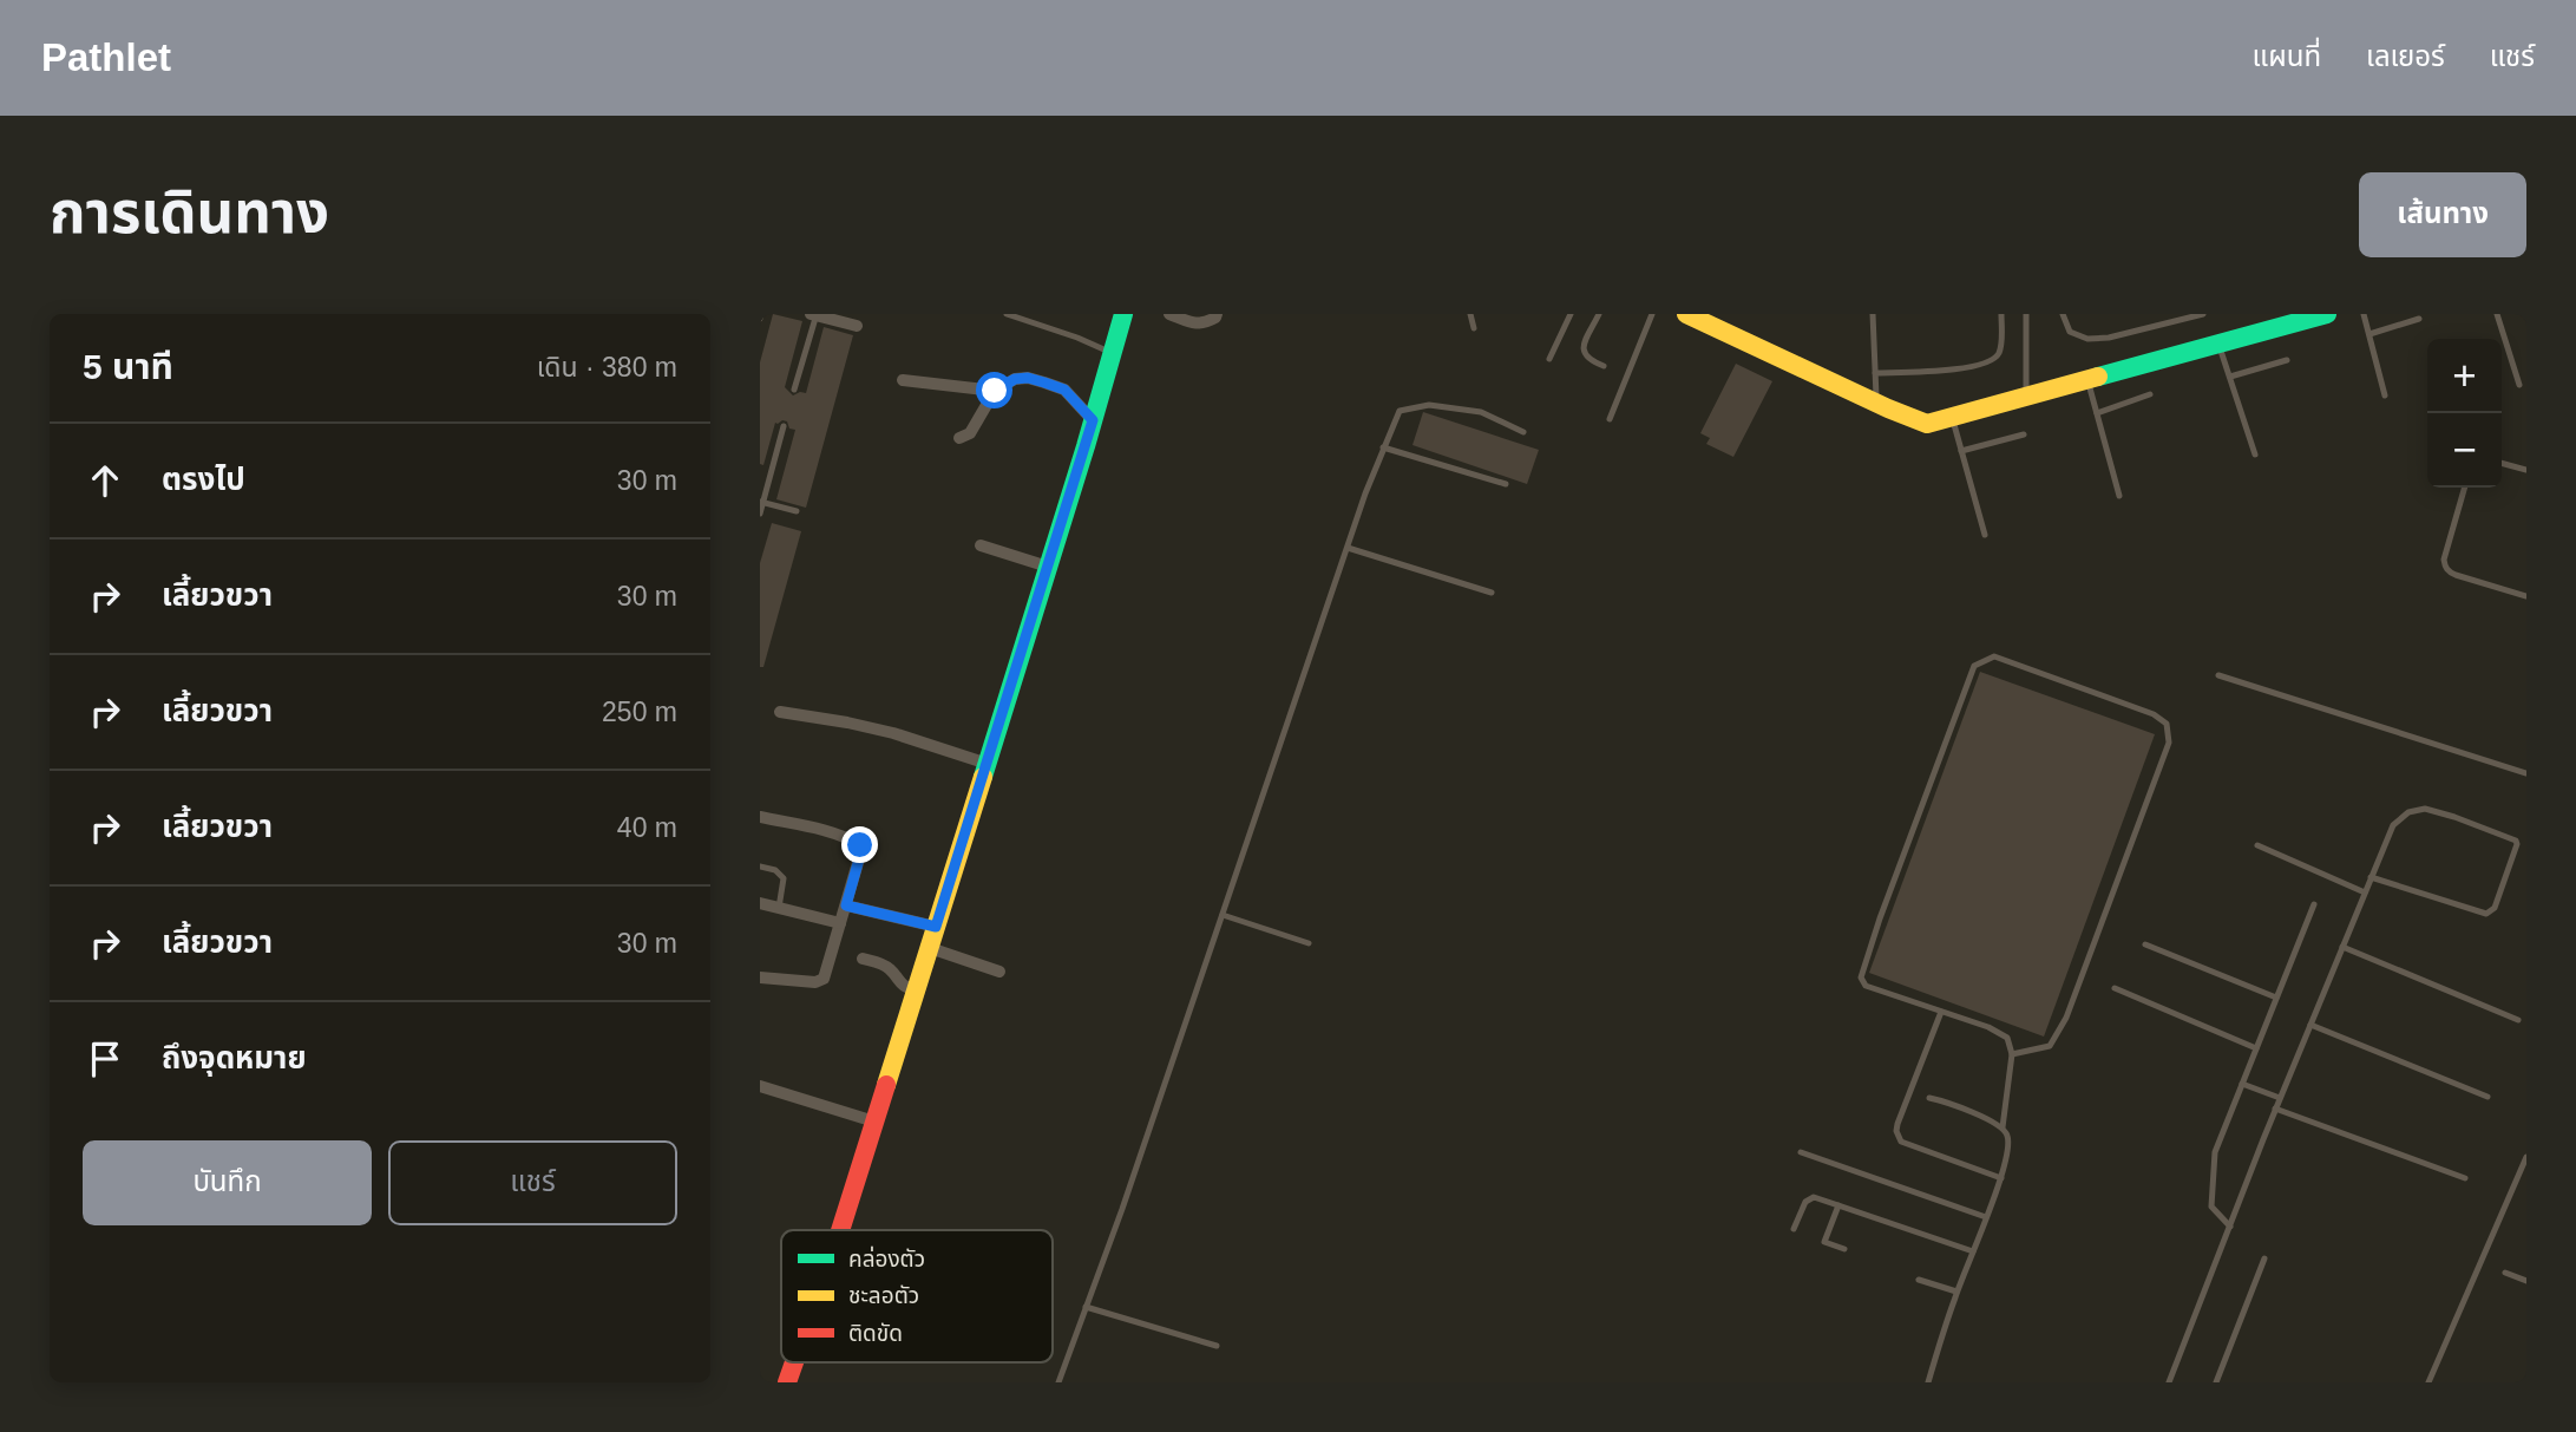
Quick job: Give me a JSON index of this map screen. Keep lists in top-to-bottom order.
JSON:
{
  "legend": ["คล่องตัว", "ชะลอตัว", "ติดขัด"],
  "page": {
    "header": "Pathlet",
    "nav": ["แผนที่", "เลเยอร์", "แชร์"],
    "title": "การเดินทาง",
    "buttons": [
      "เส้นทาง",
      ["บันทึก", "แชร์"]
    ],
    "heading": ["5 นาที", "เดิน · 380 m"],
    "map_buttons": ["+", "−"],
    "list": [
      ["ตรงไป", "30 m"],
      ["เลี้ยวขวา", "30 m"],
      ["เลี้ยวขวา", "250 m"],
      ["เลี้ยวขวา", "40 m"],
      ["เลี้ยวขวา", "30 m"],
      "ถึงจุดหมาย"
    ]
  }
}
